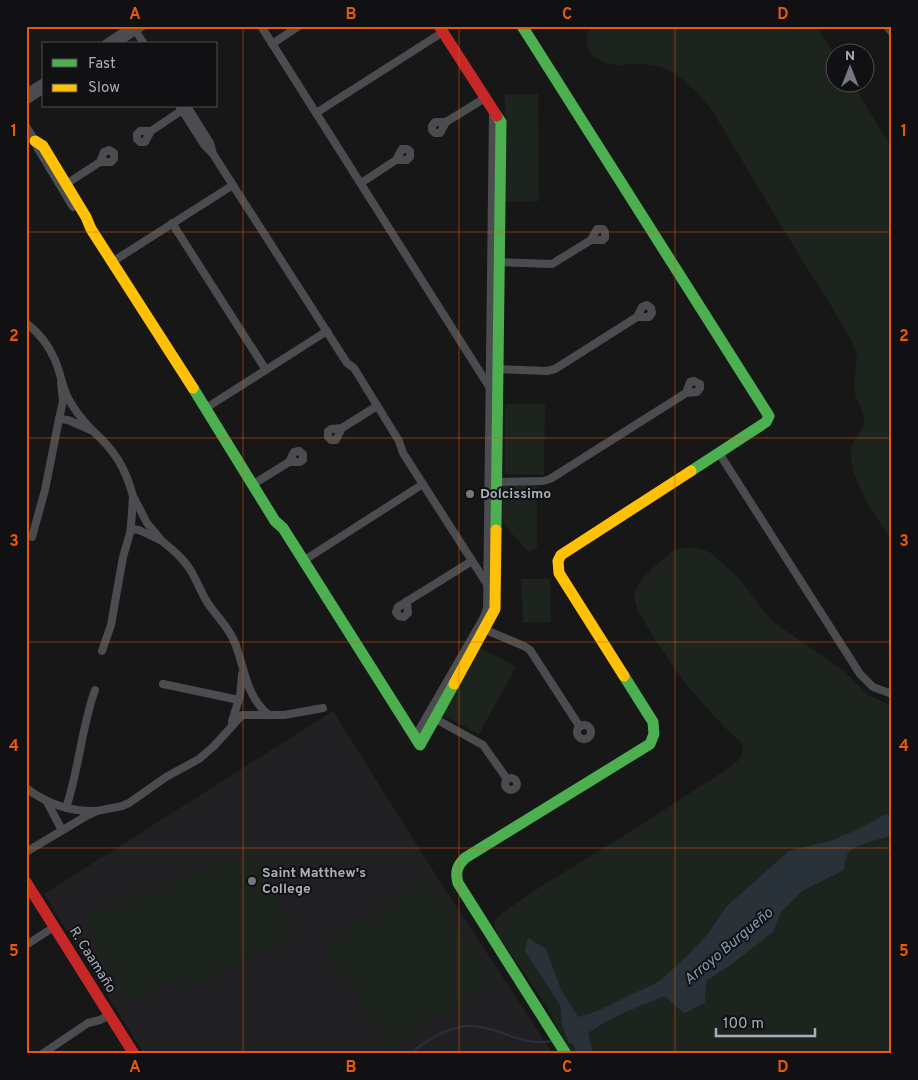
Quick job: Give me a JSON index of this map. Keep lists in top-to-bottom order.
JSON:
{
  "streets": {
    "street": ["R. Caamaño"]
  },
  "water": ["Arroyo Burgueño"],
  "places": ["Dolcissimo", "Saint Matthew's College"],
  "legend": ["Fast", "Slow"],
  "scale_bar": "100 m",
  "north": "top",
  "grid": {
    "columns": [
      "A",
      "B",
      "C",
      "D"
    ],
    "rows": [
      "1",
      "2",
      "3",
      "4",
      "5"
    ]
  }
}
